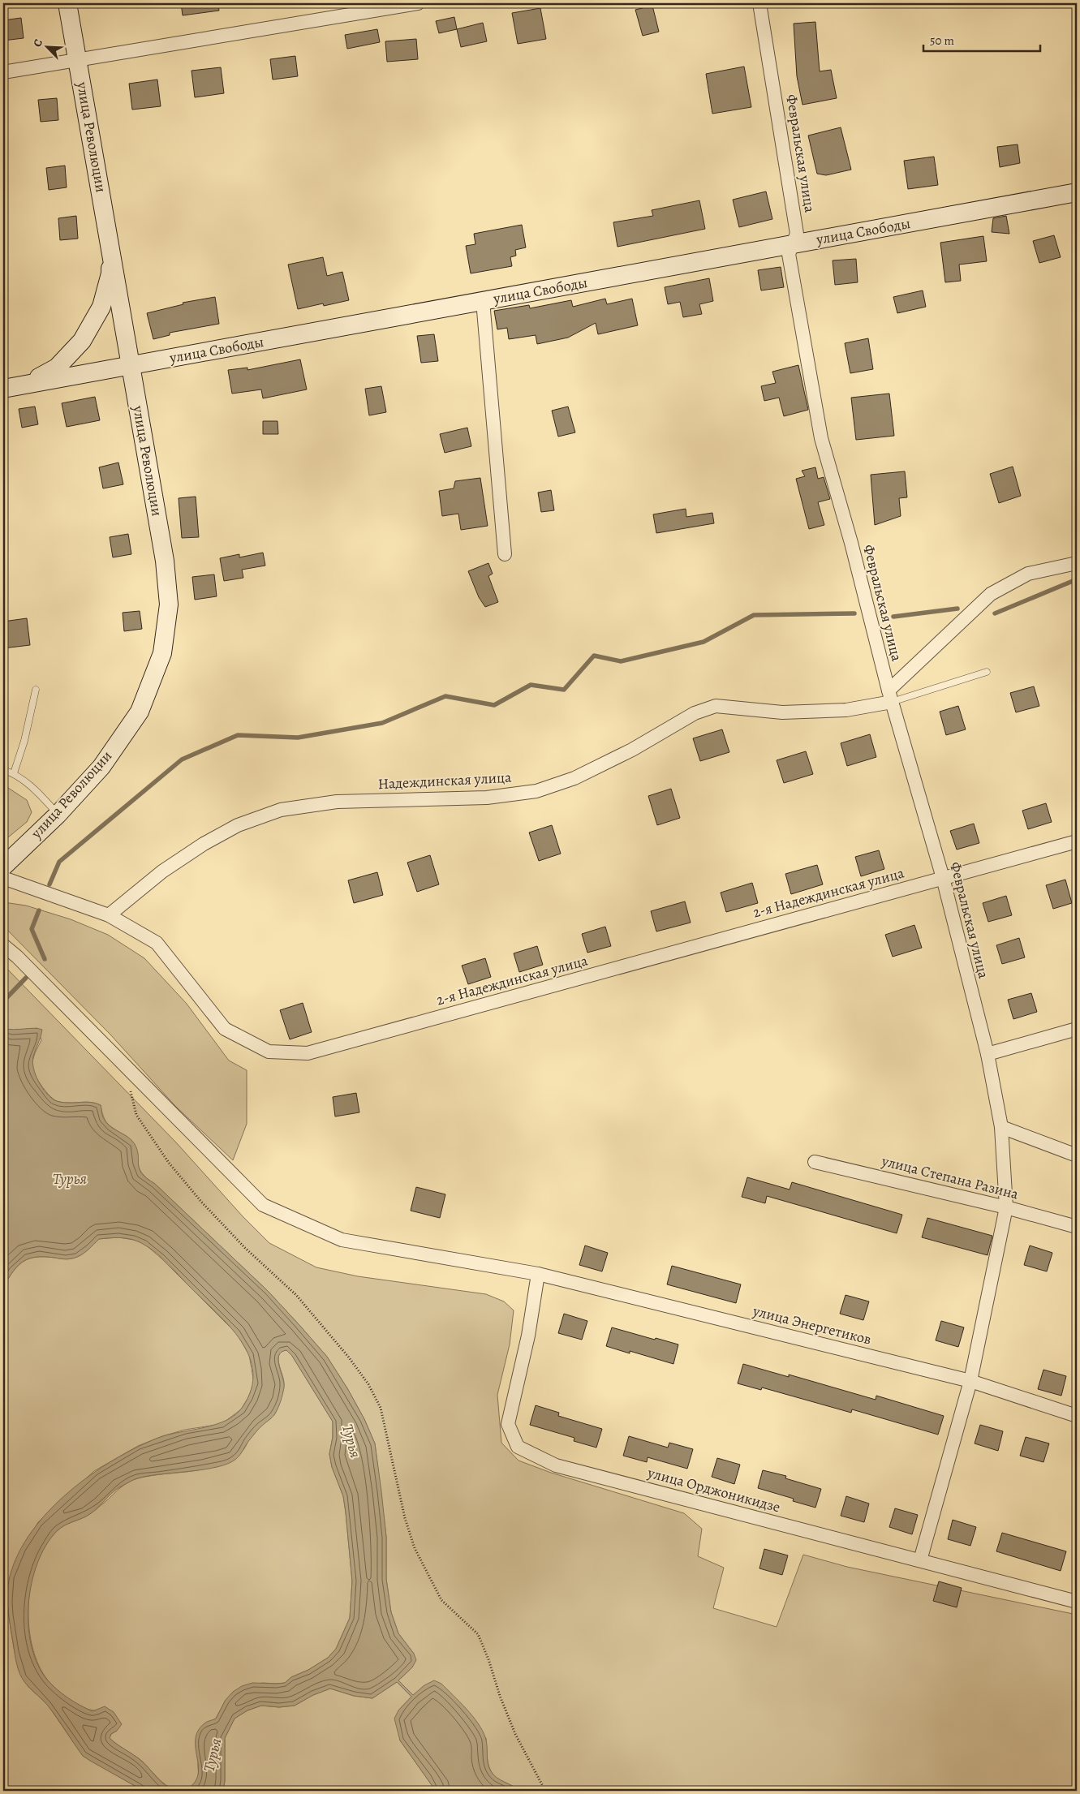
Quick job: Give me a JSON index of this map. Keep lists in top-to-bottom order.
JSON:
{
  "streets": {
    "main road": ["улица Революции", "улица Свободы"],
    "street": [
      "Февральская улица",
      "Надеждинская улица",
      "2-я Надеждинская улица",
      "улица Степана Разина",
      "улица Энергетиков",
      "улица Орджоникидзе"
    ]
  },
  "crossings": [
    ["улица Революции", "улица Свободы"],
    ["Февральская улица", "улица Свободы"],
    ["Февральская улица", "Надеждинская улица"],
    ["Февральская улица", "2-я Надеждинская улица"],
    ["Февральская улица", "улица Степана Разина"],
    ["Февральская улица", "улица Энергетиков"],
    ["Февральская улица", "улица Орджоникидзе"],
    ["Надеждинская улица", "2-я Надеждинская улица"],
    ["улица Энергетиков", "улица Орджоникидзе"]
  ],
  "water": ["Турья"],
  "scale_bar": "50 m",
  "north": "top left"
}
